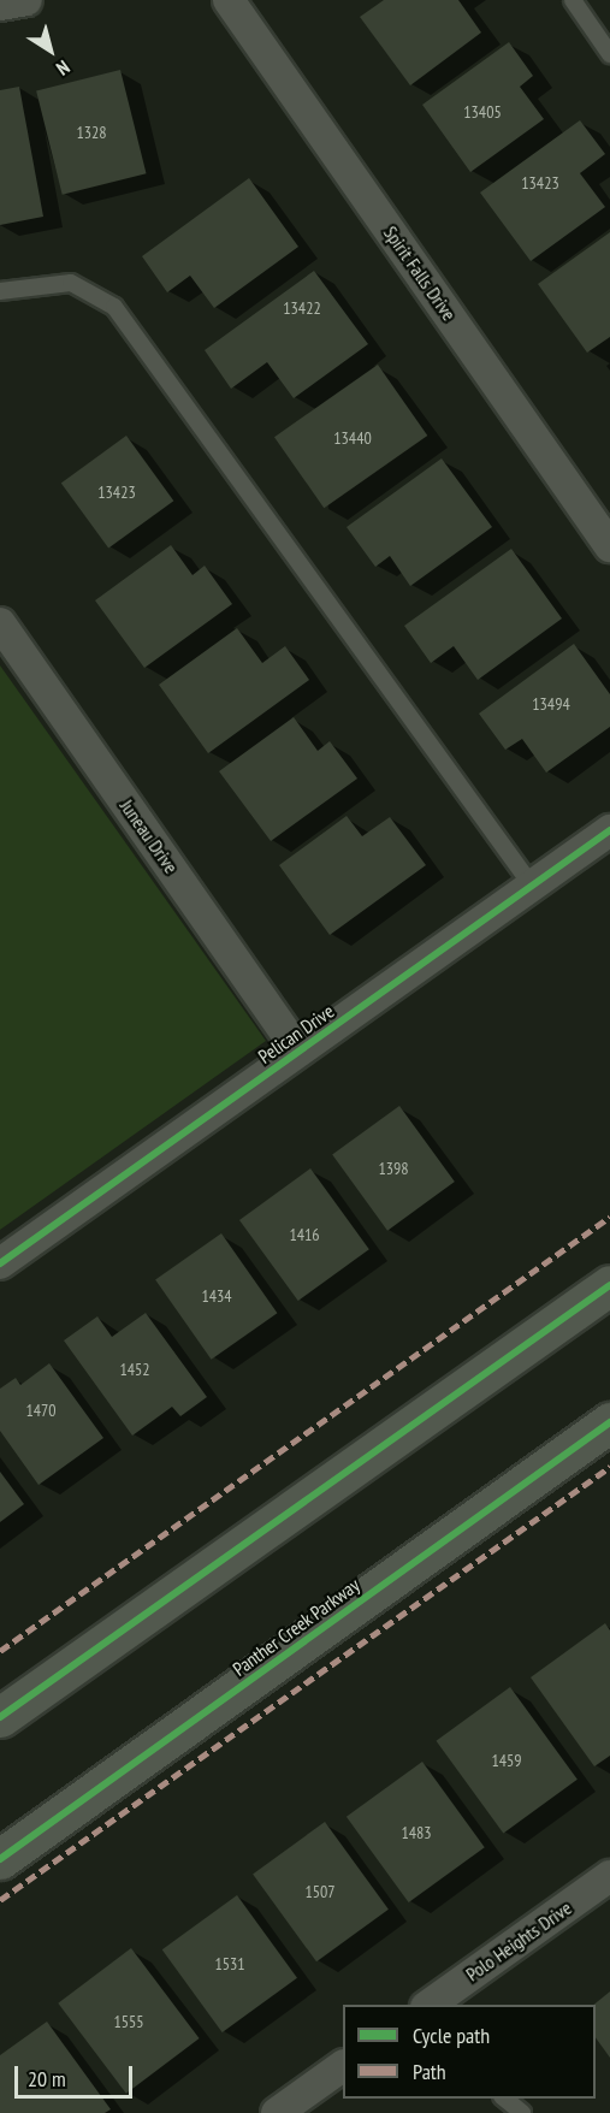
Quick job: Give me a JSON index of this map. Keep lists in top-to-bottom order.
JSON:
{
  "streets": {
    "main road": ["Panther Creek Parkway"],
    "street": [
      "Spirit Falls Drive",
      "Juneau Drive",
      "Pelican Drive",
      "Polo Heights Drive"
    ]
  },
  "crossings": [
    ["Juneau Drive", "Pelican Drive"]
  ],
  "house_numbers": [
    "13405",
    "1328",
    "13423",
    "13422",
    "13440",
    "13423",
    "13494",
    "1398",
    "1416",
    "1434",
    "1452",
    "1470",
    "1459",
    "1483",
    "1507",
    "1531",
    "1555"
  ],
  "legend": ["Cycle path", "Path"],
  "scale_bar": "20 m",
  "north": "bottom right"
}
